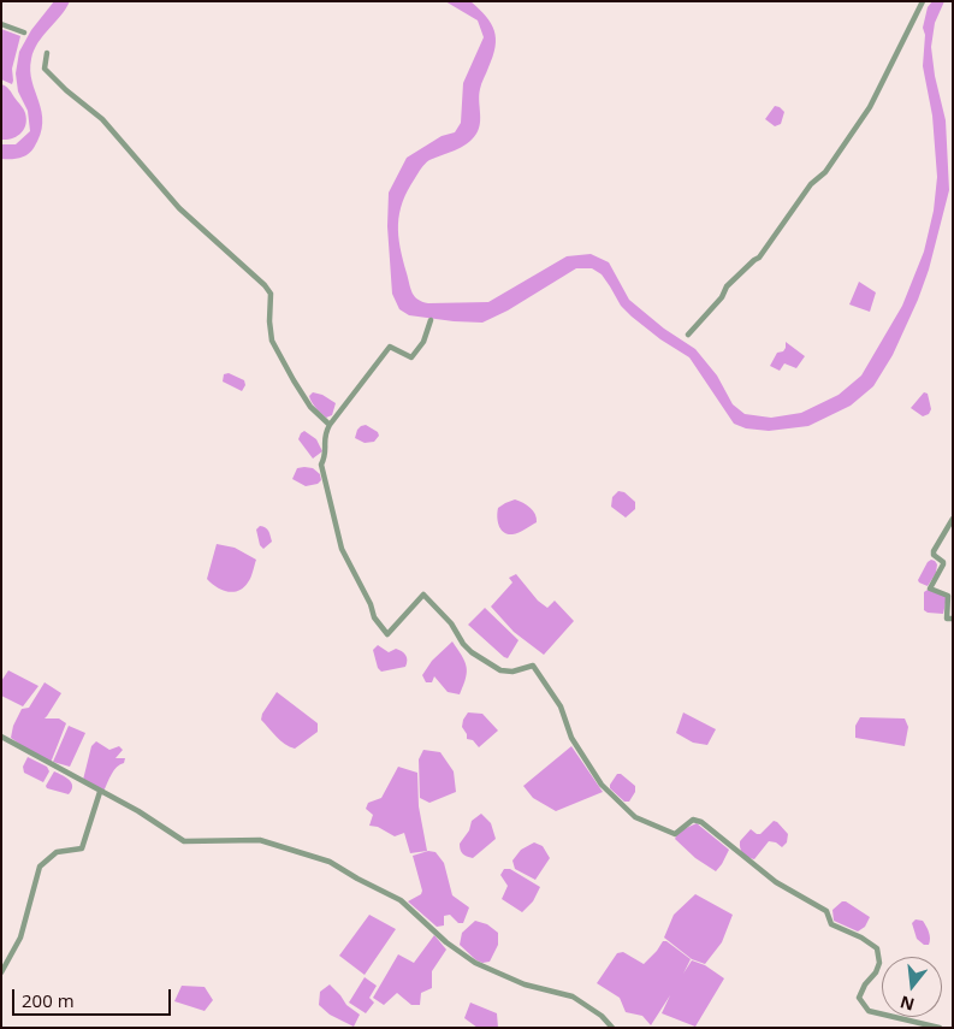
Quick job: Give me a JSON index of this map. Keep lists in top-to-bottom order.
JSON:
{
  "scale_bar": "200 m",
  "north": "bottom"
}
